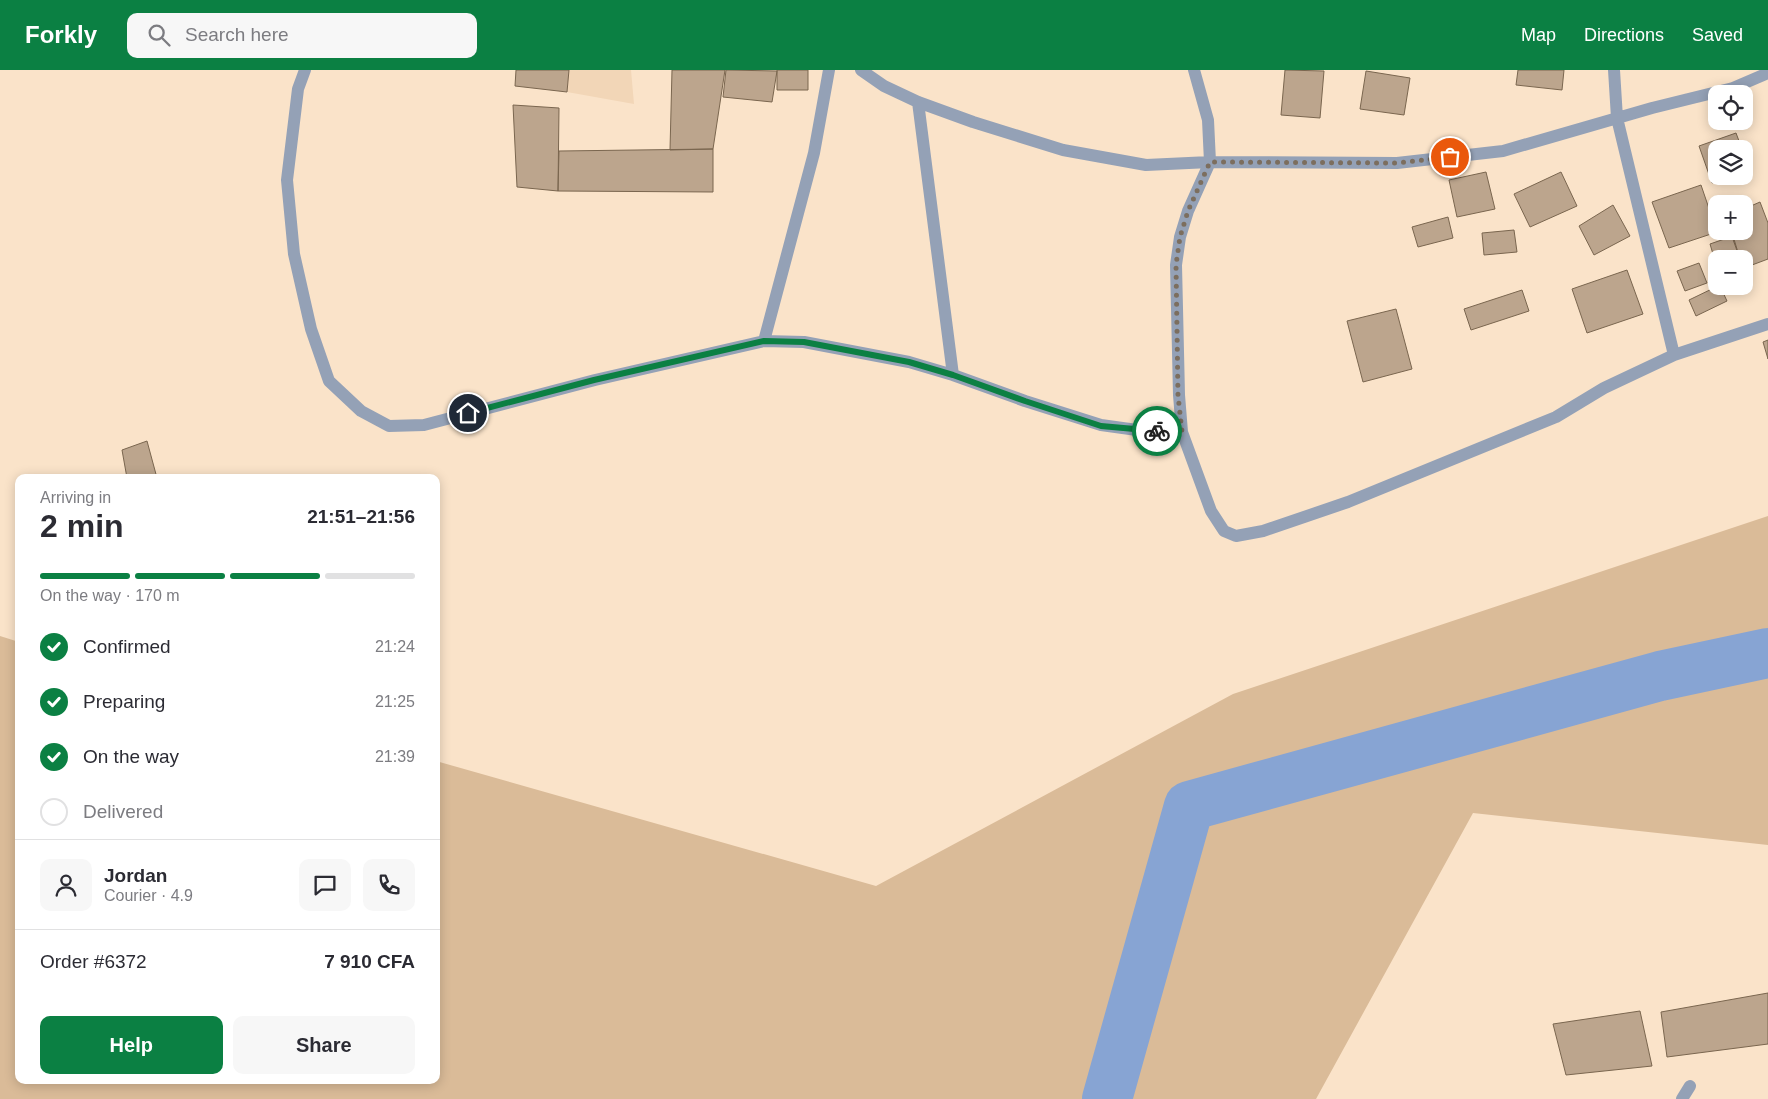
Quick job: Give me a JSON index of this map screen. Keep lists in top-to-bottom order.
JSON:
{
  "page": {
    "header": "Forkly",
    "search": "Search here",
    "nav": ["Map", "Directions", "Saved"],
    "map_buttons": ["+", "−"],
    "heading": ["2 min", "Arriving in", "21:51–21:56"],
    "panel": [
      "Jordan",
      "Courier · 4.9",
      "Order #6372",
      "7 910 CFA"
    ],
    "bar": "On the way · 170 m",
    "list": [
      ["Confirmed", "21:24"],
      ["Preparing", "21:25"],
      ["On the way", "21:39"],
      "Delivered"
    ],
    "buttons": ["Help", "Share"]
  }
}
